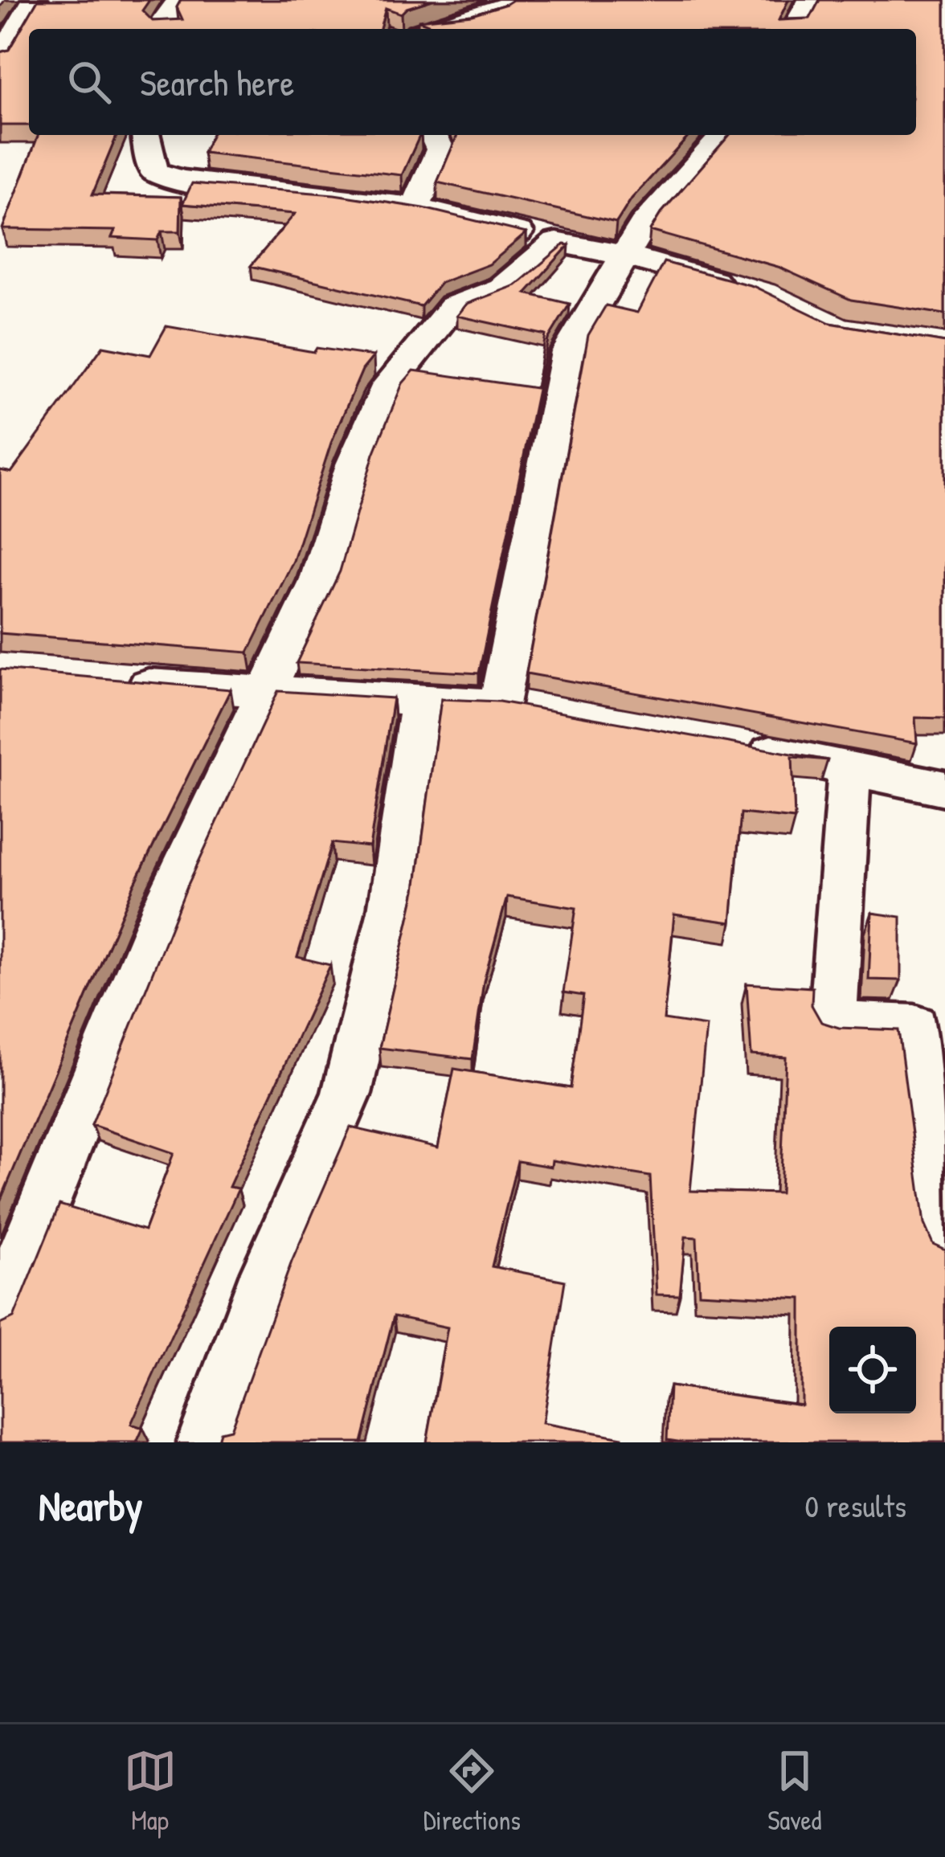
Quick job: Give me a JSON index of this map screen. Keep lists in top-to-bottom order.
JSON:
{
  "page": {
    "search": "Search here",
    "heading": ["Nearby", "0 results"],
    "nav": ["Map", "Directions", "Saved"]
  }
}
